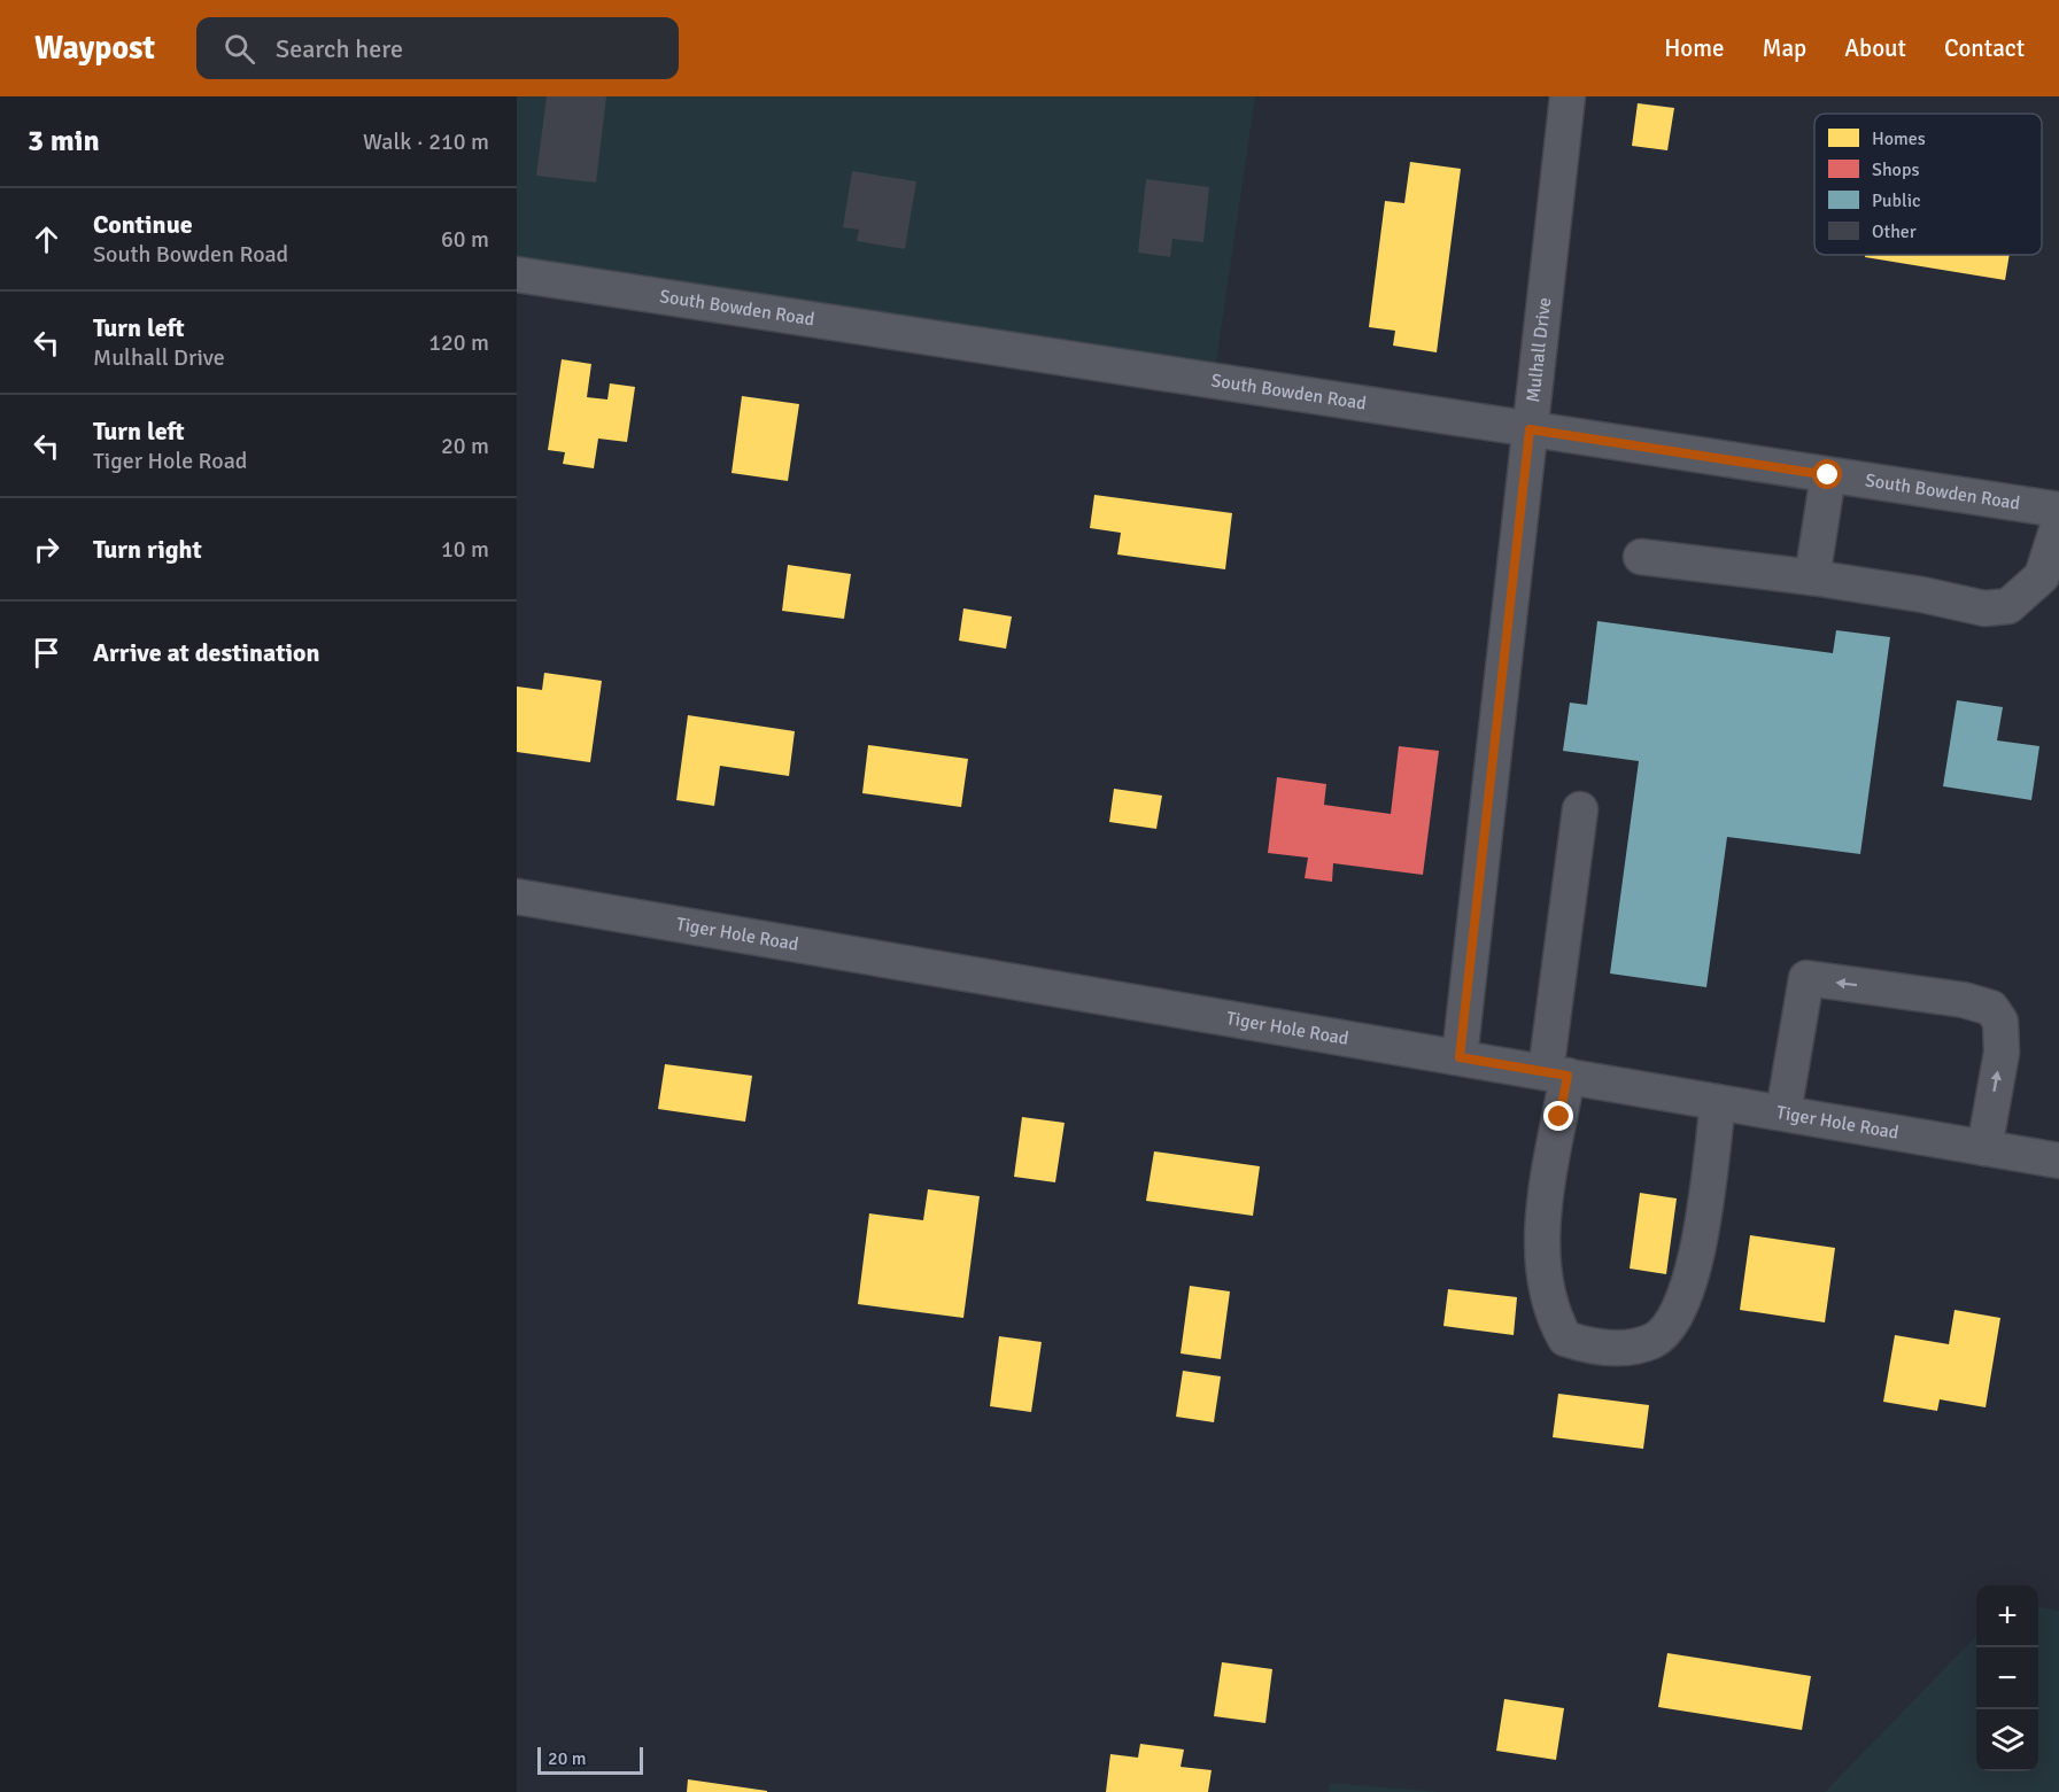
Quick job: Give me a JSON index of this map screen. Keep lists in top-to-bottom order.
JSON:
{
  "streets": {
    "street": ["South Bowden Road", "Mulhall Drive", "Tiger Hole Road"]
  },
  "crossings": [
    ["South Bowden Road", "Mulhall Drive"],
    ["Mulhall Drive", "Tiger Hole Road"]
  ],
  "legend": [
    "Homes",
    "Shops",
    "Public",
    "Other"
  ],
  "scale_bar": "20 m",
  "page": {
    "header": "Waypost",
    "search": "Search here",
    "nav": [
      "Home",
      "Map",
      "About",
      "Contact"
    ],
    "heading": ["3 min", "Walk · 210 m"],
    "list": [
      ["Continue", "South Bowden Road", "60 m"],
      ["Turn left", "Mulhall Drive", "120 m"],
      ["Turn left", "Tiger Hole Road", "20 m"],
      ["Turn right", "10 m"],
      "Arrive at destination"
    ],
    "map_buttons": ["+", "−"],
    "scale": "20 m"
  }
}
